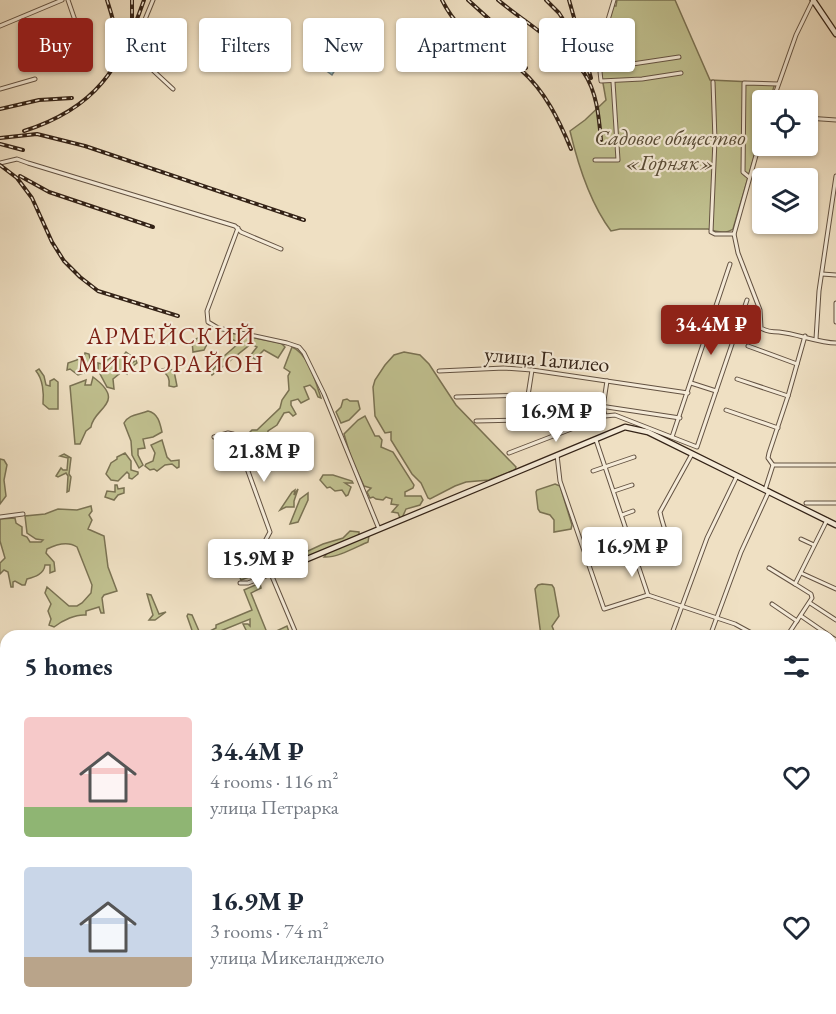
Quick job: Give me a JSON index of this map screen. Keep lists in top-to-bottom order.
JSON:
{
  "streets": {
    "street": ["улица Галилео"]
  },
  "districts": ["АРМЕЙСКИЙ МИКРОРАЙОН"],
  "parks": ["Садовое общество «Горняк»"],
  "page": {
    "chip": [
      "Buy",
      "Rent",
      "Filters",
      "New",
      "Apartment",
      "House"
    ],
    "price": [
      "34.4M ₽",
      "16.9M ₽",
      "21.8M ₽",
      "16.9M ₽",
      "15.9M ₽"
    ],
    "heading": "5 homes",
    "list": [
      {
        "name": "34.4M ₽",
        "note": "4 rooms · 116 m² · улица Петрарка"
      },
      {
        "name": "16.9M ₽",
        "note": "3 rooms · 74 m² · улица Микеланджело"
      }
    ]
  }
}
